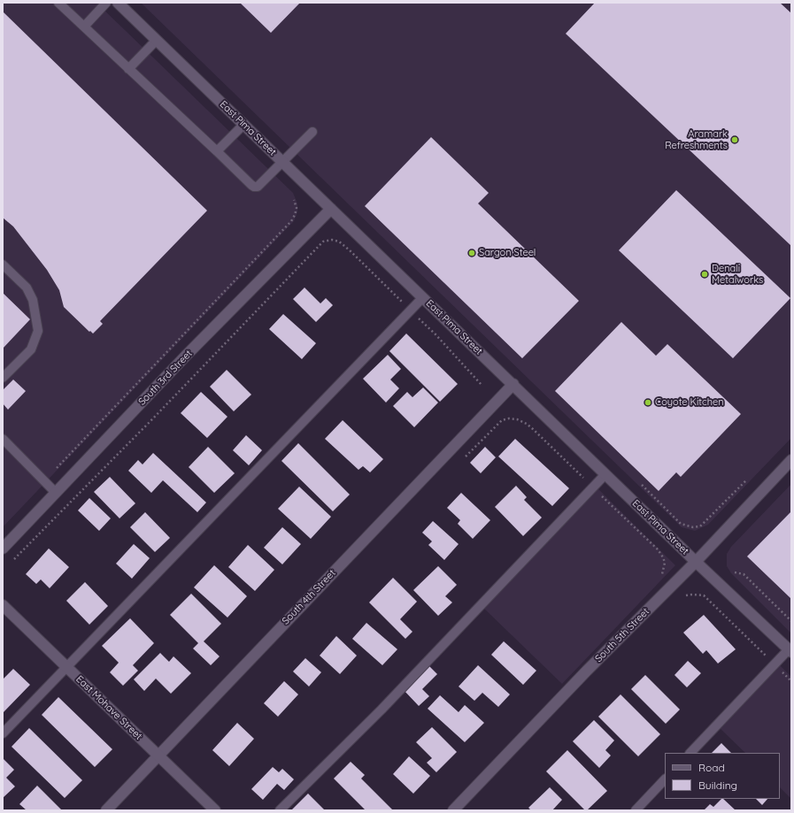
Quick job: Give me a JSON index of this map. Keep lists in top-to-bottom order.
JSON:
{
  "streets": {
    "street": [
      "East Pima Street",
      "South 3rd Street",
      "South 4th Street",
      "South 5th Street",
      "East Mohave Street"
    ]
  },
  "crossings": [
    ["East Pima Street", "South 3rd Street"],
    ["East Pima Street", "South 4th Street"],
    ["East Pima Street", "South 5th Street"],
    ["South 4th Street", "East Mohave Street"]
  ],
  "places": [
    "Aramark Refreshments",
    "Sargon Steel",
    "Denali Metalworks",
    "Coyote Kitchen"
  ],
  "legend": ["Road", "Building"]
}
